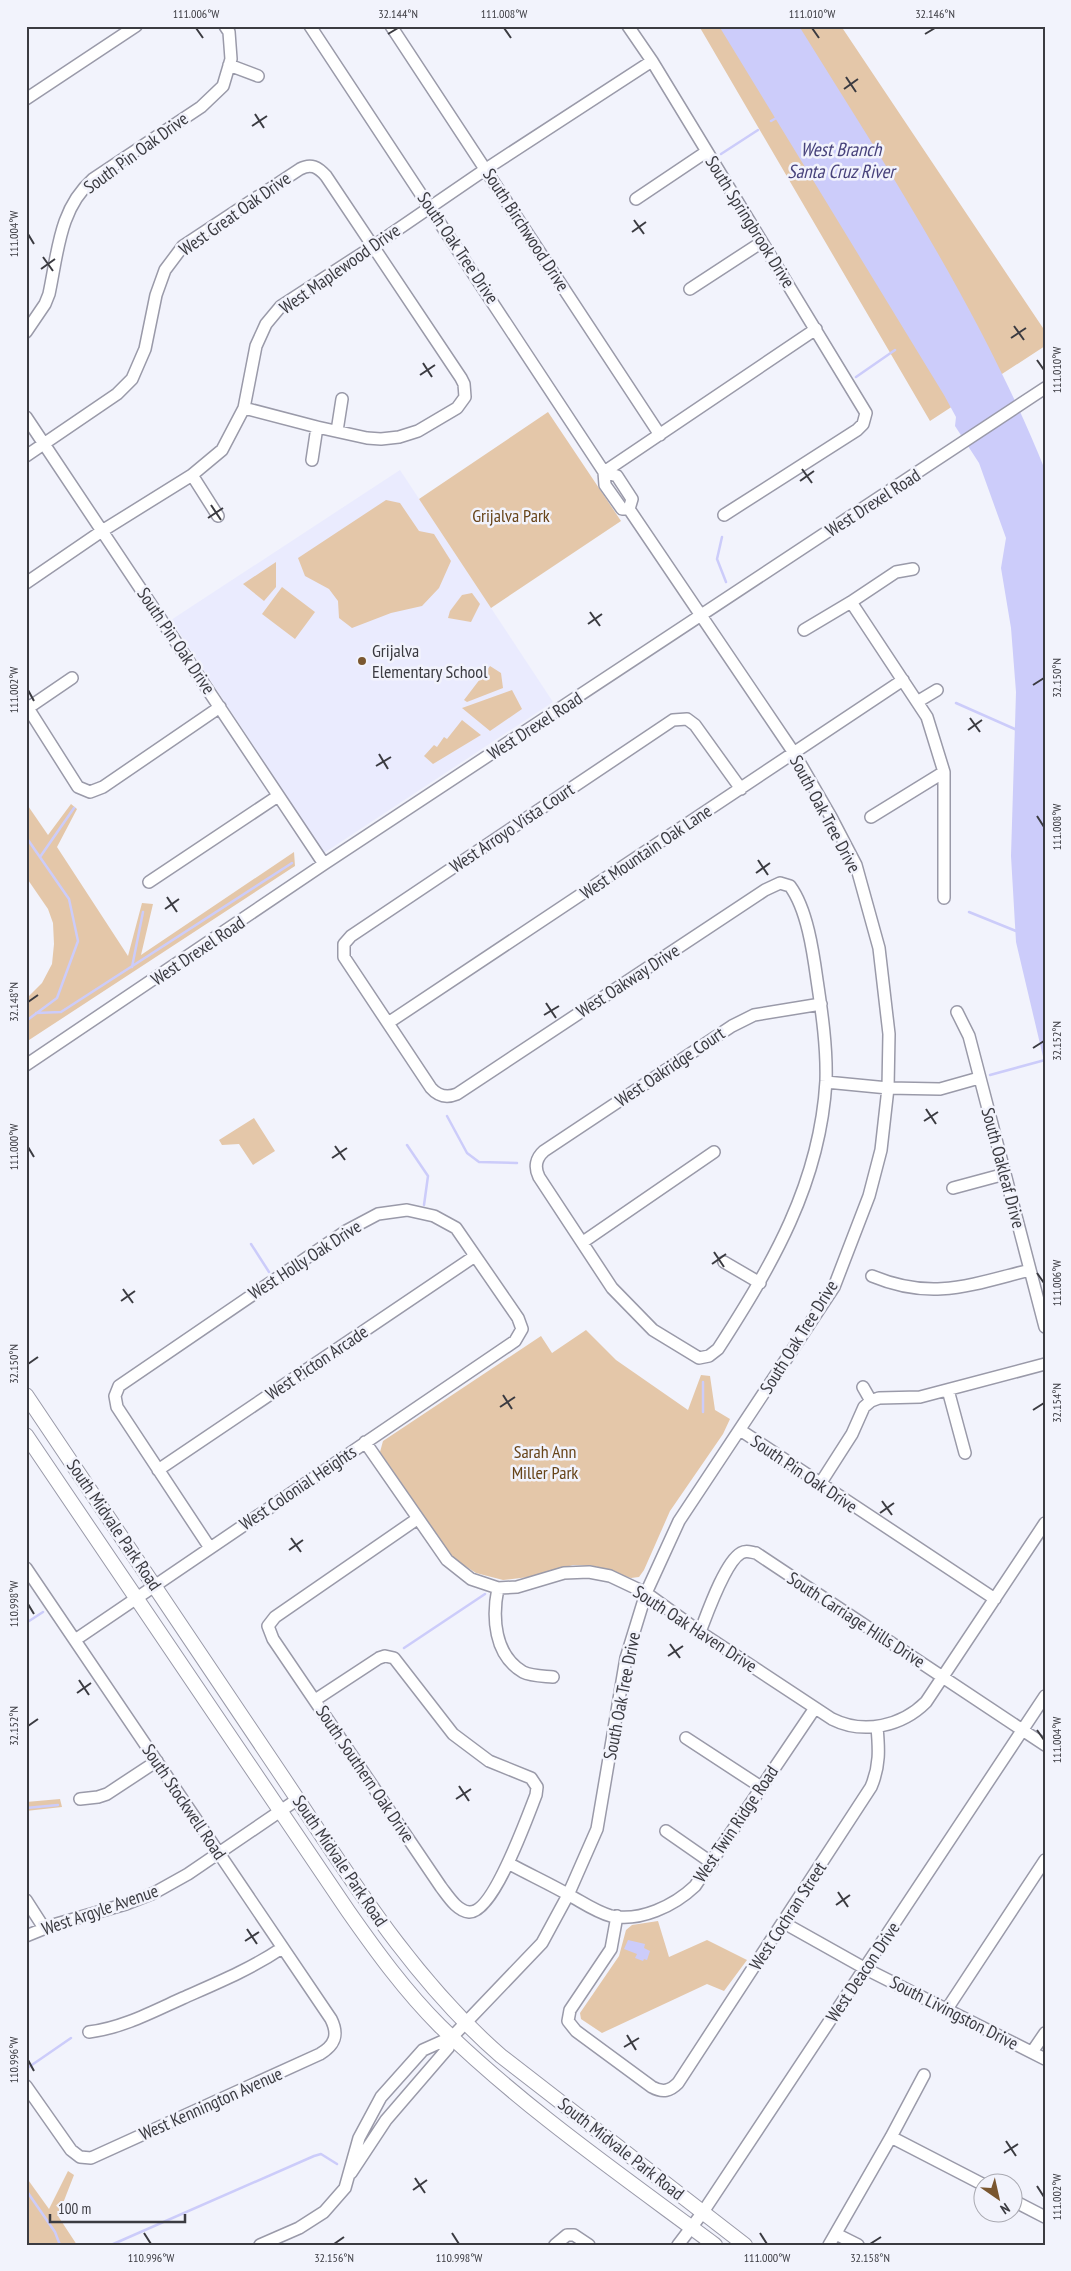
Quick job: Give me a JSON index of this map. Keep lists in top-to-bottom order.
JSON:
{
  "streets": {
    "main road": ["South Midvale Park Road"],
    "street": [
      "South Pin Oak Drive",
      "West Great Oak Drive",
      "South Springbrook Drive",
      "South Birchwood Drive",
      "South Oak Tree Drive",
      "West Maplewood Drive",
      "West Drexel Road",
      "West Arroyo Vista Court",
      "West Mountain Oak Lane",
      "West Oakway Drive",
      "West Oakridge Court",
      "South Oakleaf Drive",
      "West Holly Oak Drive",
      "West Picton Arcade",
      "West Colonial Heights",
      "South Carriage Hills Drive",
      "South Oak Haven Drive",
      "South Southern Oak Drive",
      "South Stockwell Road",
      "West Twin Ridge Road",
      "West Argyle Avenue",
      "West Cochran Street",
      "West Deacon Drive",
      "South Livingston Drive",
      "West Kennington Avenue"
    ]
  },
  "crossings": [
    ["South Pin Oak Drive", "West Great Oak Drive"],
    ["South Pin Oak Drive", "South Oak Tree Drive"],
    ["South Pin Oak Drive", "West Maplewood Drive"],
    ["South Pin Oak Drive", "West Drexel Road"],
    ["West Great Oak Drive", "West Maplewood Drive"],
    ["South Springbrook Drive", "West Maplewood Drive"],
    ["South Birchwood Drive", "West Maplewood Drive"],
    ["South Oak Tree Drive", "West Maplewood Drive"],
    ["South Oak Tree Drive", "West Drexel Road"],
    ["South Oak Tree Drive", "West Mountain Oak Lane"],
    ["South Oak Tree Drive", "South Midvale Park Road"],
    ["South Oak Tree Drive", "South Oak Haven Drive"],
    ["South Oak Tree Drive", "West Twin Ridge Road"],
    ["West Arroyo Vista Court", "West Mountain Oak Lane"],
    ["West Arroyo Vista Court", "West Oakway Drive"],
    ["West Mountain Oak Lane", "West Oakway Drive"],
    ["West Oakway Drive", "West Oakridge Court"],
    ["West Holly Oak Drive", "West Picton Arcade"],
    ["West Holly Oak Drive", "West Colonial Heights"],
    ["West Colonial Heights", "South Midvale Park Road"],
    ["West Colonial Heights", "South Oak Haven Drive"],
    ["West Colonial Heights", "South Stockwell Road"],
    ["South Midvale Park Road", "West Argyle Avenue"],
    ["South Midvale Park Road", "West Deacon Drive"],
    ["South Carriage Hills Drive", "South Oak Haven Drive"],
    ["South Carriage Hills Drive", "West Deacon Drive"],
    ["South Oak Haven Drive", "South Southern Oak Drive"],
    ["South Oak Haven Drive", "West Twin Ridge Road"],
    ["South Oak Haven Drive", "West Cochran Street"],
    ["South Southern Oak Drive", "West Twin Ridge Road"],
    ["South Stockwell Road", "West Argyle Avenue"],
    ["South Stockwell Road", "West Kennington Avenue"],
    ["West Twin Ridge Road", "West Cochran Street"],
    ["West Cochran Street", "South Livingston Drive"],
    ["West Deacon Drive", "South Livingston Drive"]
  ],
  "water": ["West Branch Santa Cruz River"],
  "parks": ["Grijalva Park", "Sarah Ann Miller Park"],
  "places": ["Grijalva Elementary School"],
  "scale_bar": "100 m",
  "north": "bottom right",
  "coordinates": [
    "111.006°W",
    "32.144°N",
    "111.008°W",
    "111.010°W",
    "32.146°N",
    "111.004°W",
    "32.150°N",
    "111.002°W",
    "32.148°N",
    "32.152°N",
    "111.000°W",
    "32.154°N",
    "110.998°W",
    "110.996°W",
    "32.156°N",
    "32.158°N"
  ]
}
